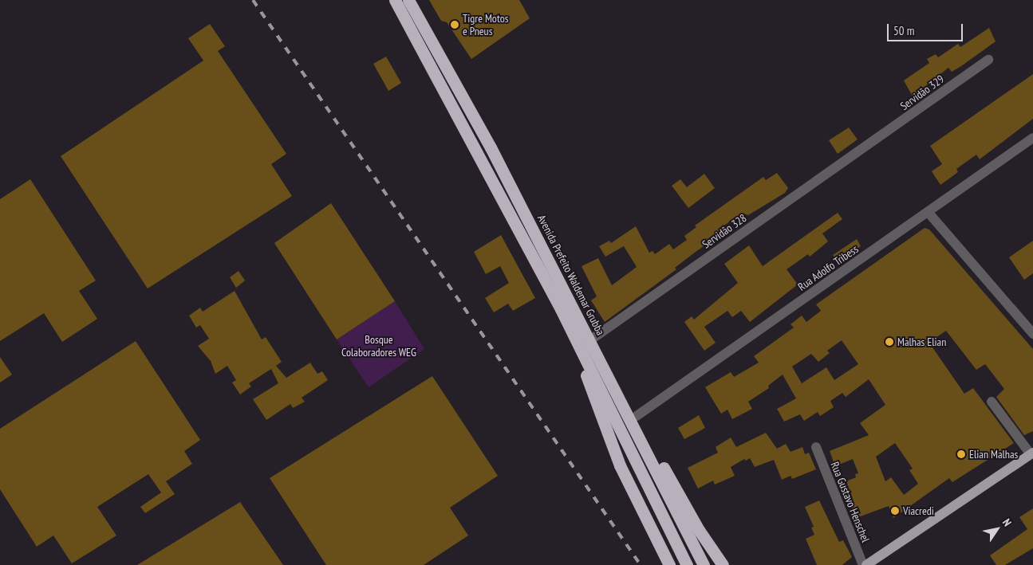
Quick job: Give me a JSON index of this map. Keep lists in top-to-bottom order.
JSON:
{
  "streets": {
    "highway": ["Avenida Prefeito Waldemar Grubba"],
    "street": [
      "Servidão 329",
      "Servidão 328",
      "Rua Adolfo Tribess",
      "Rua Gustavo Henschel"
    ]
  },
  "crossings": [
    ["Servidão 329", "Servidão 328"]
  ],
  "parks": ["Bosque Colaboradores WEG"],
  "places": [
    "Tigre Motos e Pneus",
    "Malhas Elian",
    "Elian Malhas",
    "Viacredi"
  ],
  "scale_bar": "50 m",
  "north": "top right"
}
